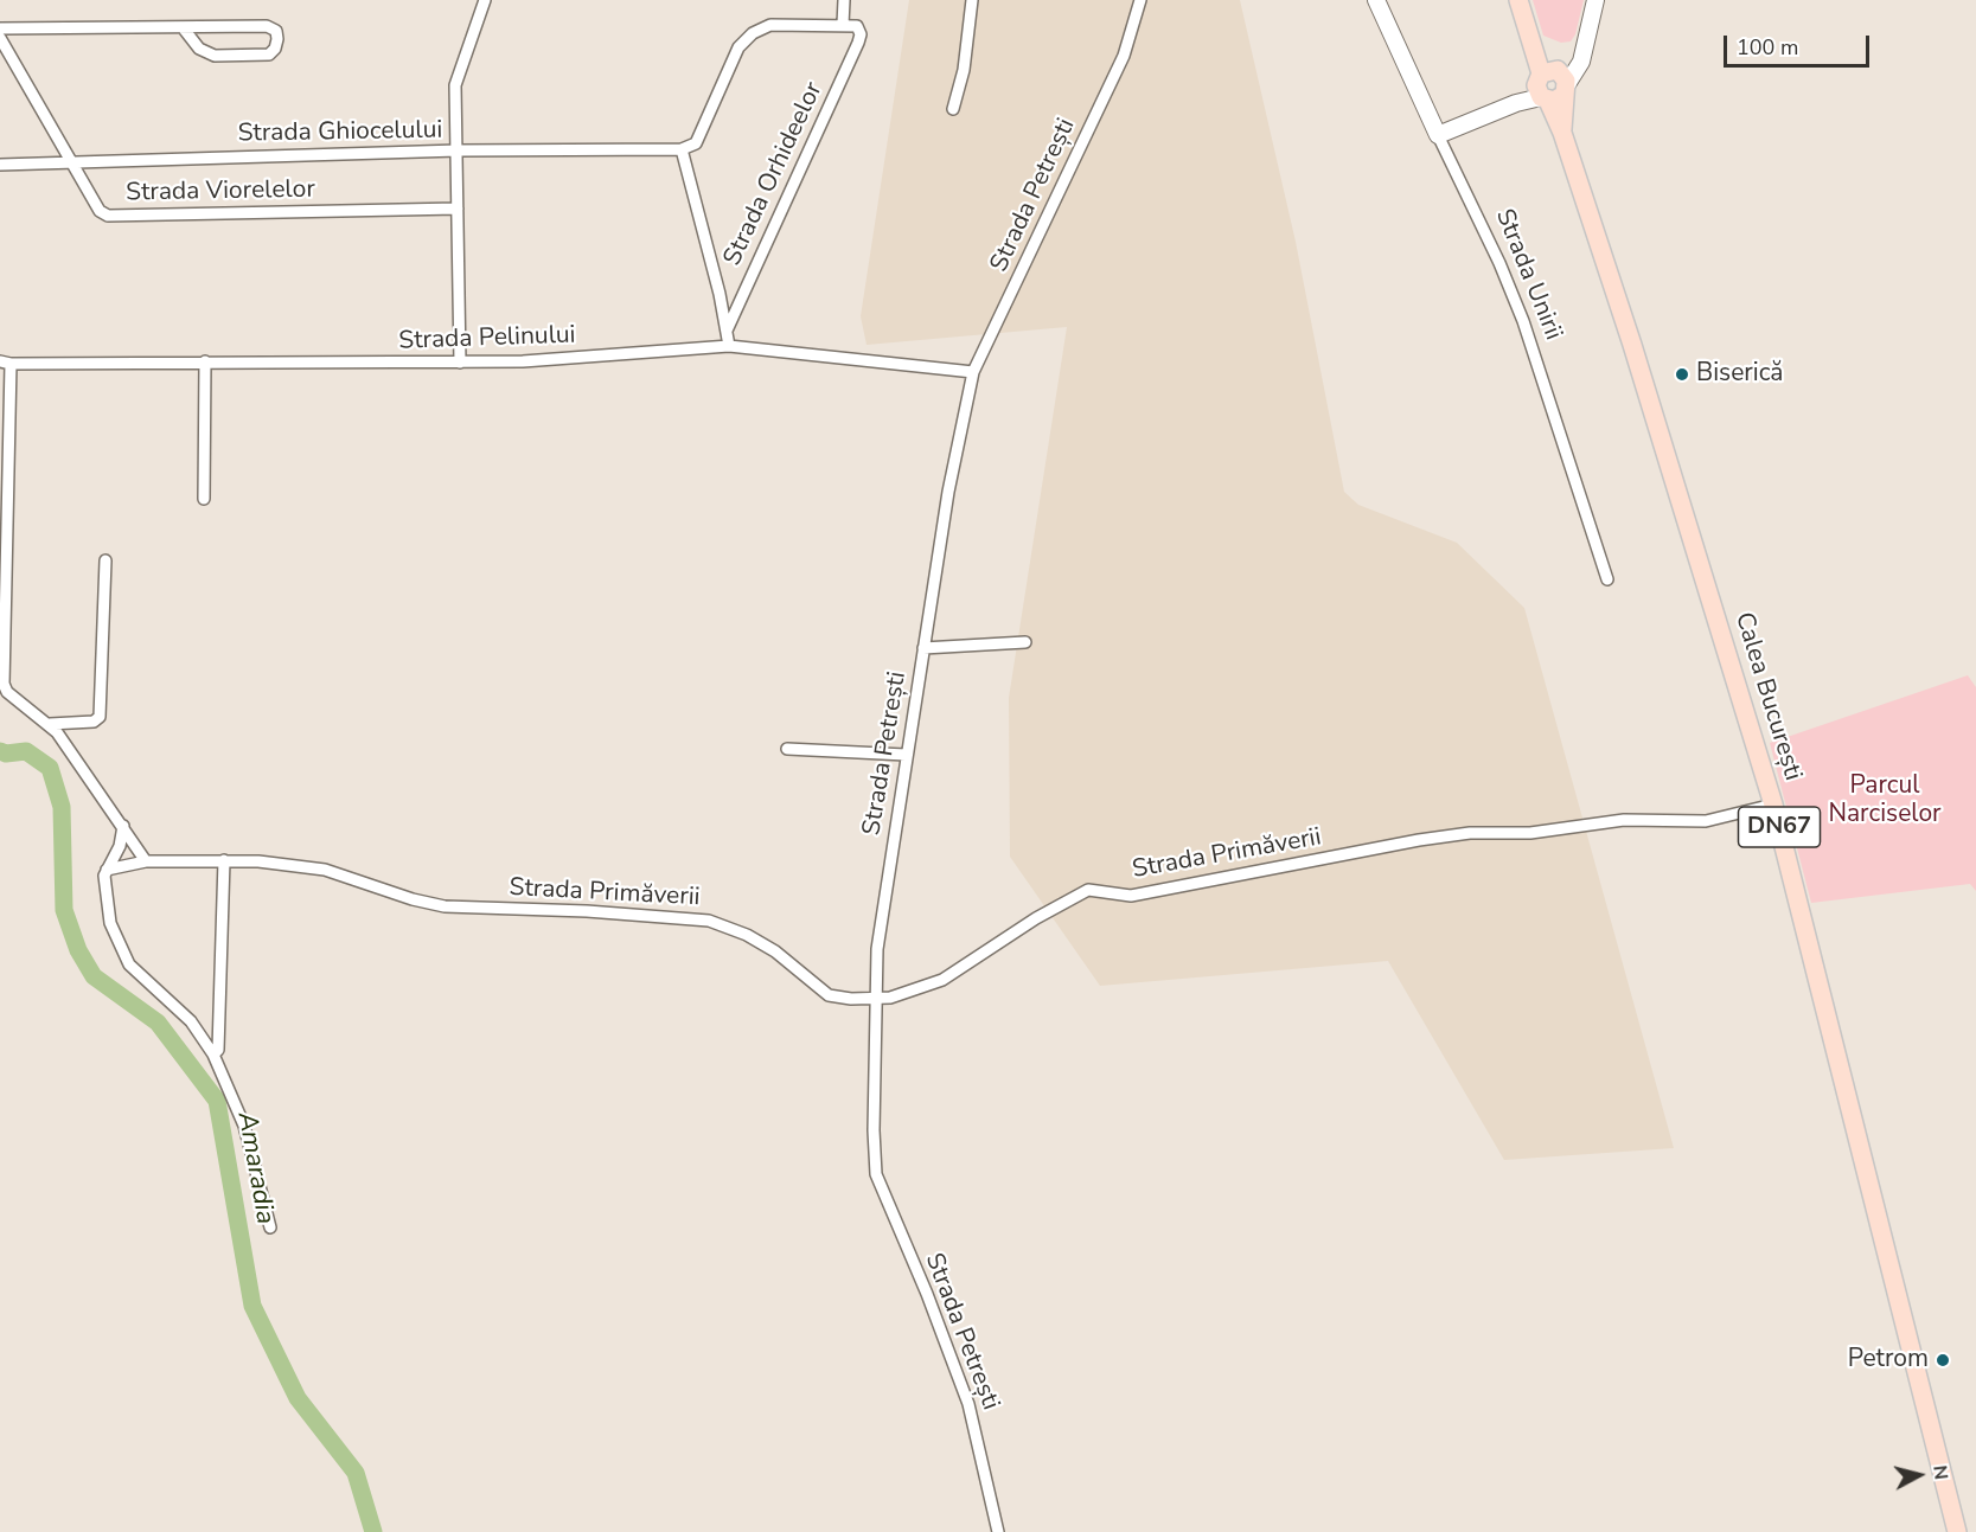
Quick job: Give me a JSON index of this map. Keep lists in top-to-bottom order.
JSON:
{
  "streets": {
    "main road": ["Strada Unirii", "Calea București", "DN67"],
    "street": [
      "Strada Ghiocelului",
      "Strada Orhideelor",
      "Strada Viorelelor",
      "Strada Petrești",
      "Strada Pelinului",
      "Strada Primăverii"
    ]
  },
  "crossings": [
    ["Strada Ghiocelului", "Strada Viorelelor"],
    ["Strada Petrești", "Strada Pelinului"],
    ["Strada Petrești", "Strada Primăverii"],
    ["Calea București", "Strada Primăverii"]
  ],
  "water": ["Amaradia"],
  "parks": ["Parcul Narciselor"],
  "places": ["Biserică", "Petrom"],
  "scale_bar": "100 m",
  "north": "right"
}
